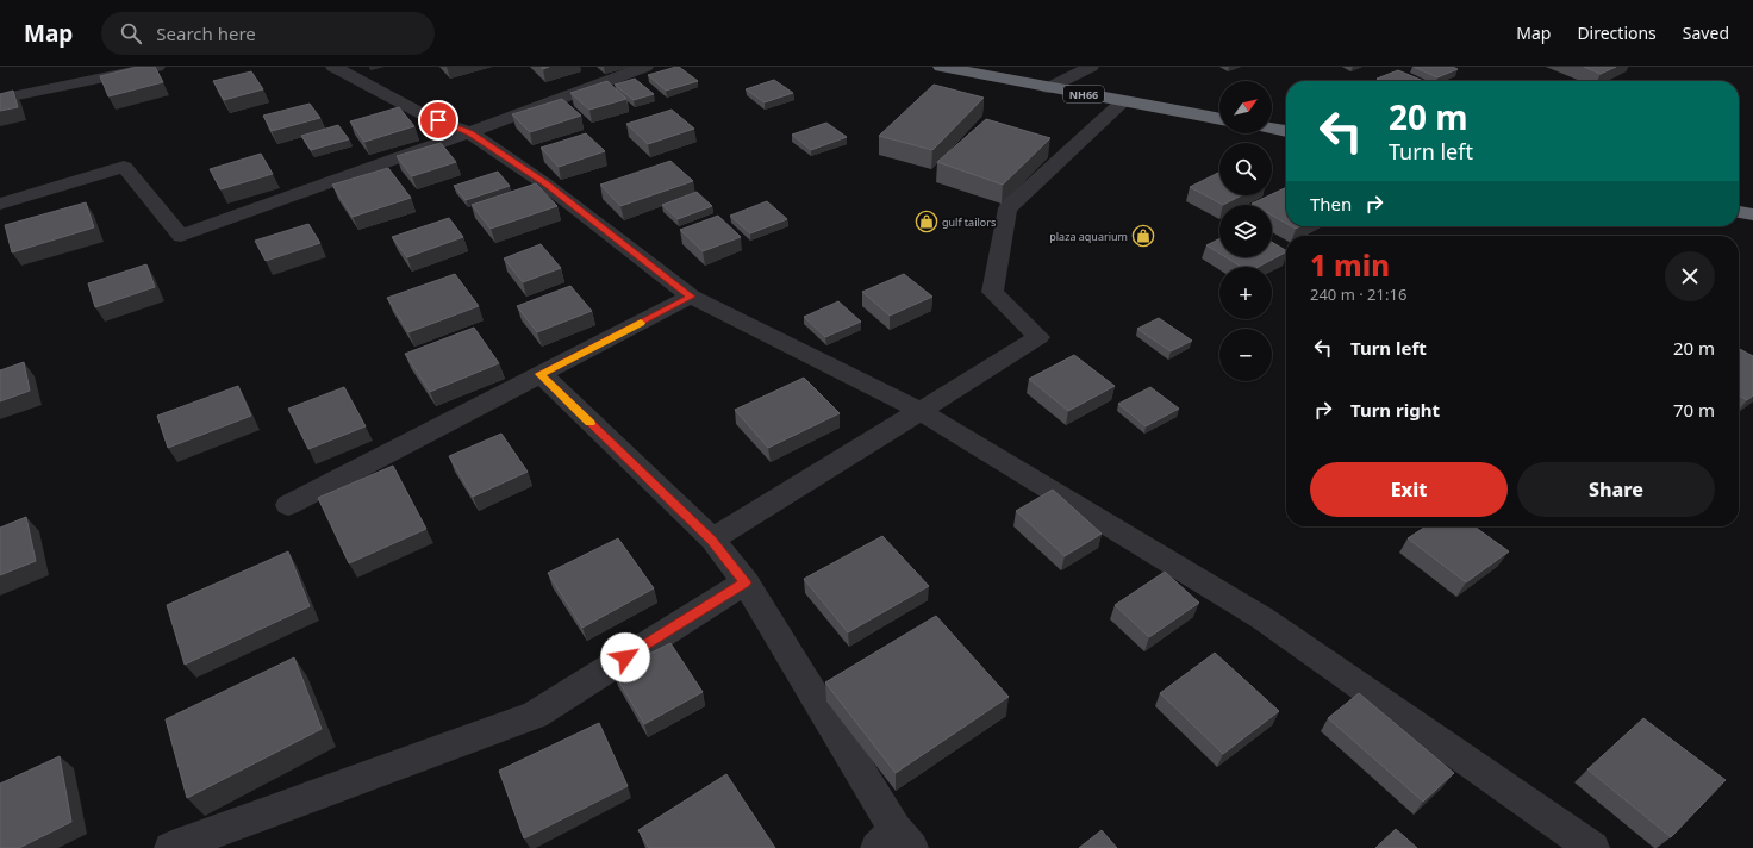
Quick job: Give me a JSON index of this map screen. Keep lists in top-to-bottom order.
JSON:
{
  "streets": {
    "highway": ["NH66"]
  },
  "places": {
    "shop": ["gulf tailors", "plaza aquarium"]
  },
  "north": "top right",
  "page": {
    "header": "Map",
    "search": "Search here",
    "nav": ["Map", "Directions", "Saved"],
    "map_buttons": ["+", "−"],
    "turn": ["20 m", "Turn left"],
    "then": "Then",
    "heading": ["1 min", "240 m · 21:16"],
    "list": [
      {
        "name": "Turn left",
        "value": "20 m"
      },
      {
        "name": "Turn right",
        "value": "70 m"
      }
    ],
    "buttons": ["Exit", "Share"]
  }
}
